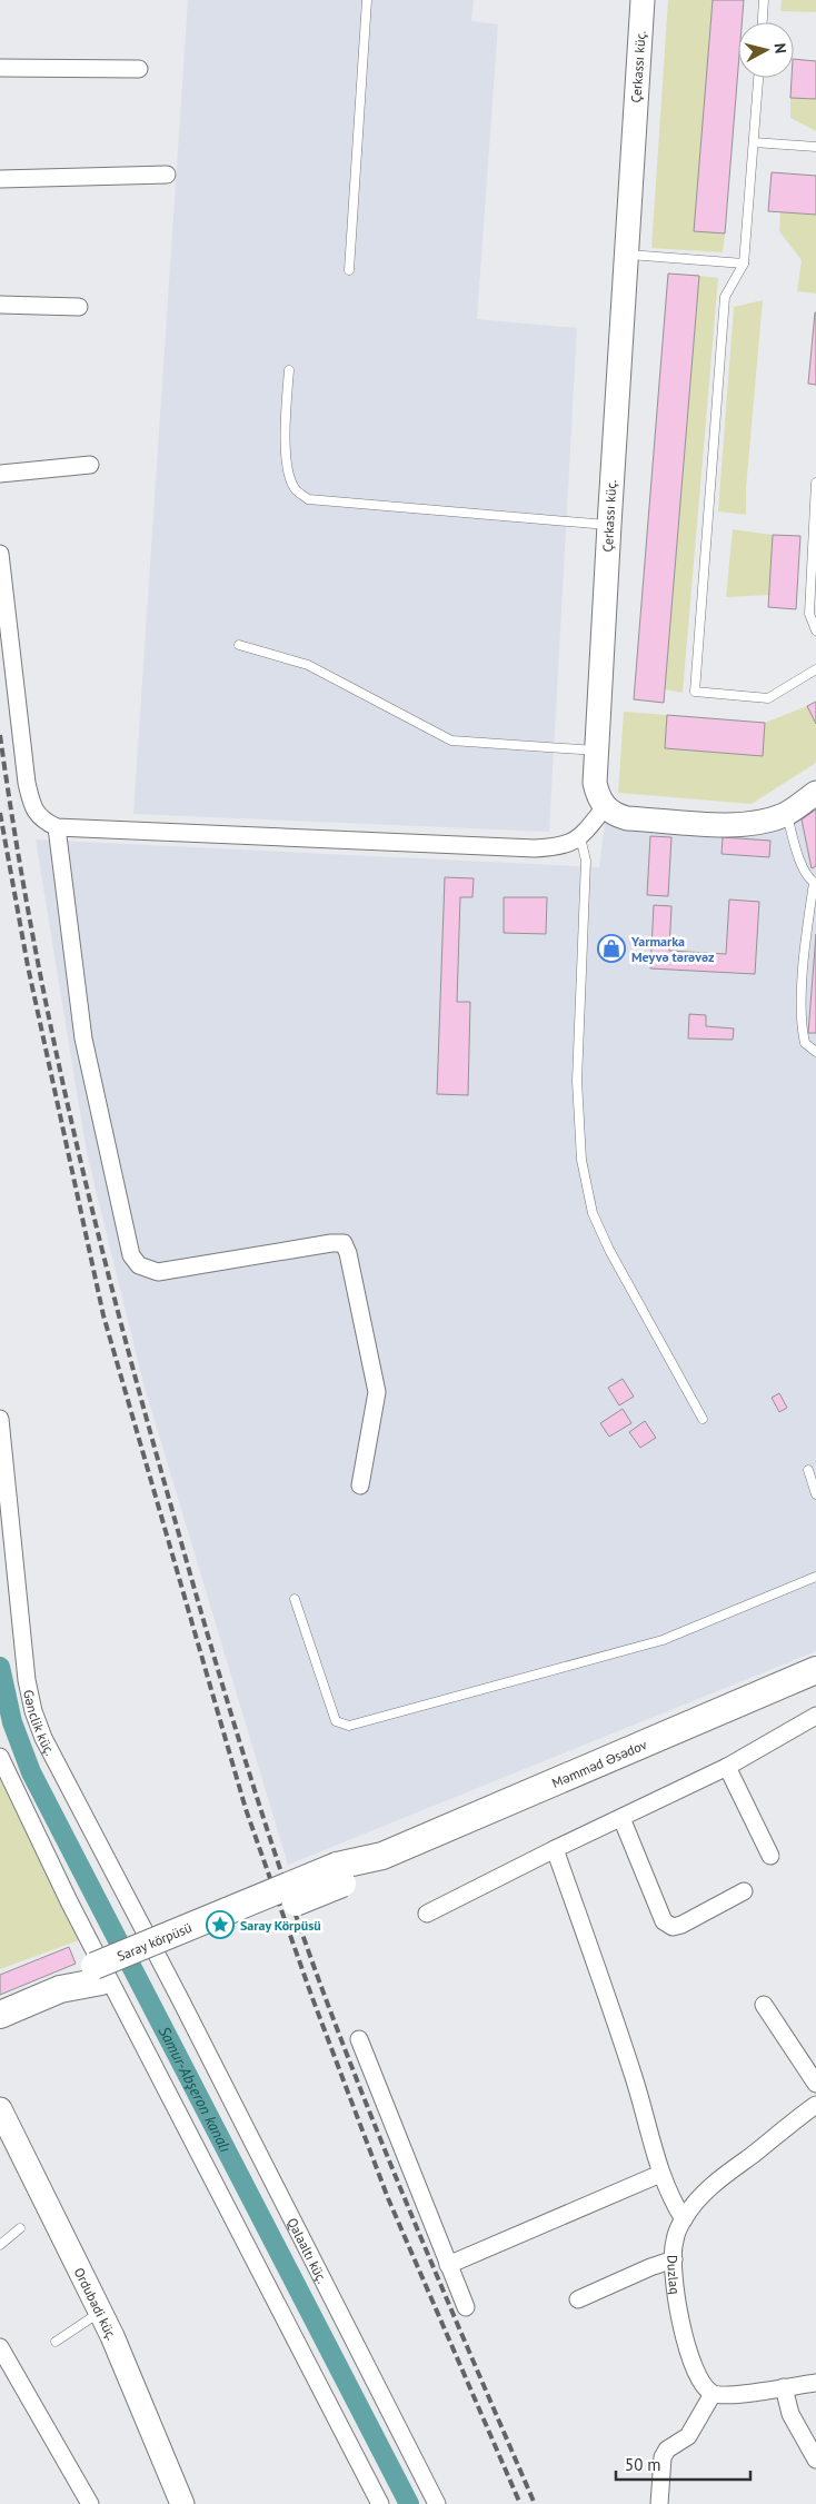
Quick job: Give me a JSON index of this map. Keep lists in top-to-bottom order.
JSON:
{
  "streets": {
    "main road": ["Məmməd Əsədov", "Saray körpüsü"],
    "street": [
      "Çerkassı küç.",
      "Gənclik küç.",
      "Qalaaltı küç.",
      "Duzlaq",
      "Ordubadi küç."
    ]
  },
  "crossings": [
    ["Gənclik küç.", "Qalaaltı küç."],
    ["Məmməd Əsədov", "Saray körpüsü"]
  ],
  "water": ["Samur-Abşeron kanalı"],
  "places": {
    "shop": ["Yarmarka Meyvә tәrәvәz"],
    "place": ["Saray Körpüsü"]
  },
  "scale_bar": "50 m",
  "north": "right"
}
